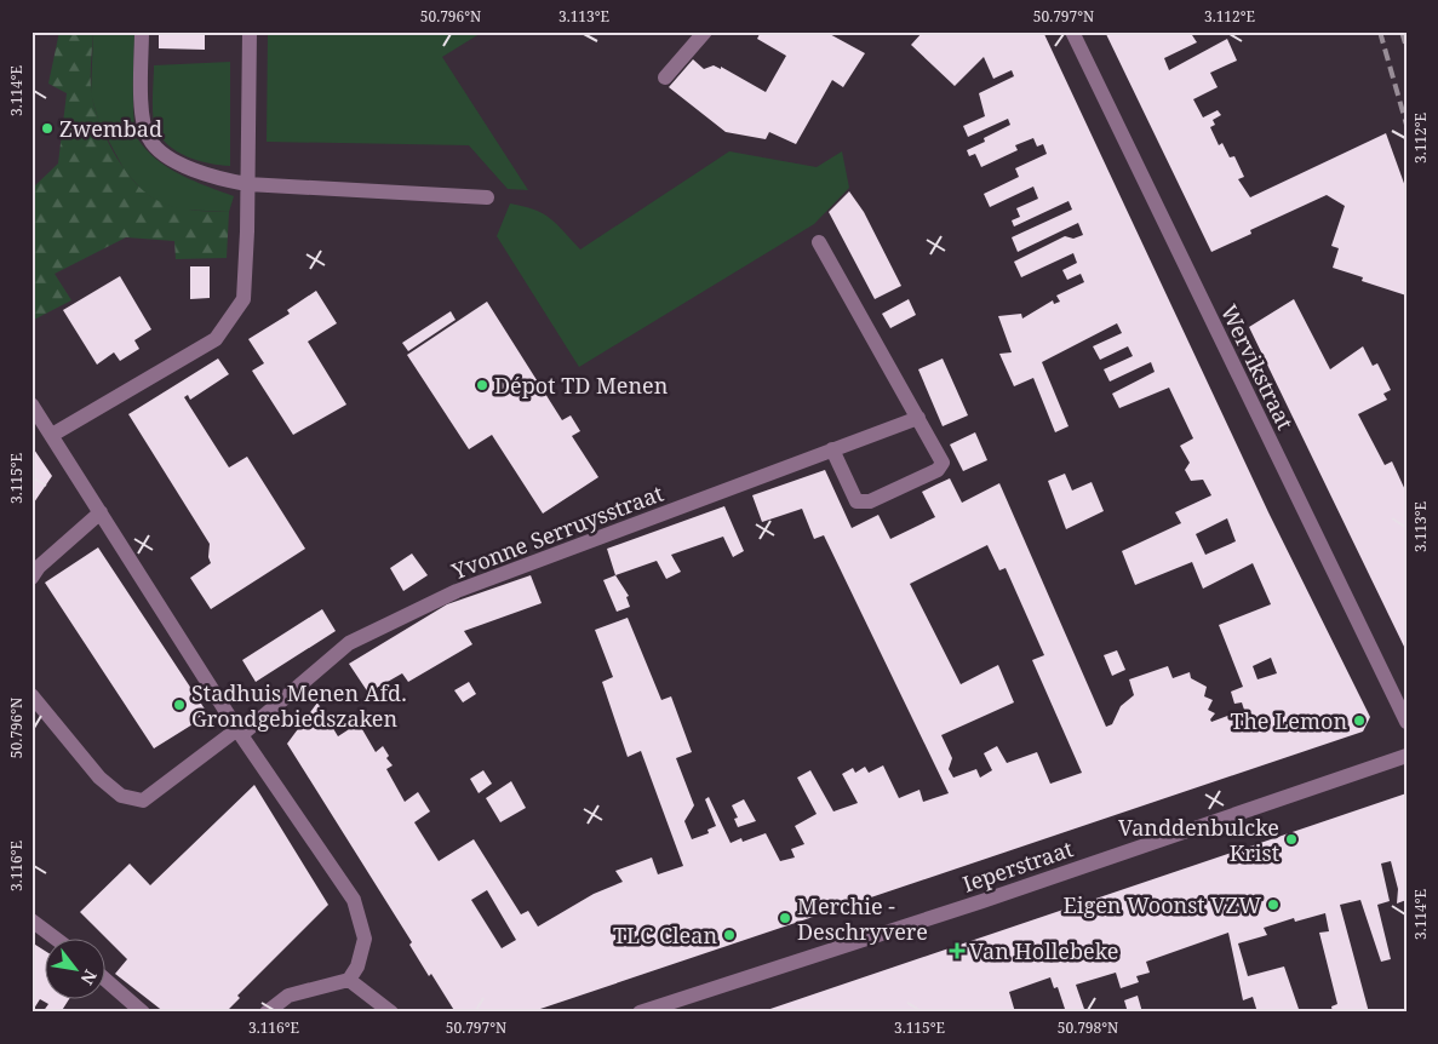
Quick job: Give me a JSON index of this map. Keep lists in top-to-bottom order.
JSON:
{
  "streets": {
    "street": ["Wervikstraat", "Yvonne Serruysstraat", "Ieperstraat"]
  },
  "places": {
    "other": [
      "Zwembad",
      "Dépot TD Menen",
      "Stadhuis Menen Afd. Grondgebiedszaken",
      "The Lemon",
      "Vanddenbulcke Krist",
      "Eigen Woonst VZW",
      "Merchie - Deschryvere",
      "TLC Clean"
    ],
    "health": ["Van Hollebeke"]
  },
  "north": "bottom right",
  "coordinates": [
    "50.796°N",
    "3.113°E",
    "50.797°N",
    "3.112°E",
    "3.114°E",
    "3.115°E",
    "3.116°E",
    "50.798°N"
  ]
}
